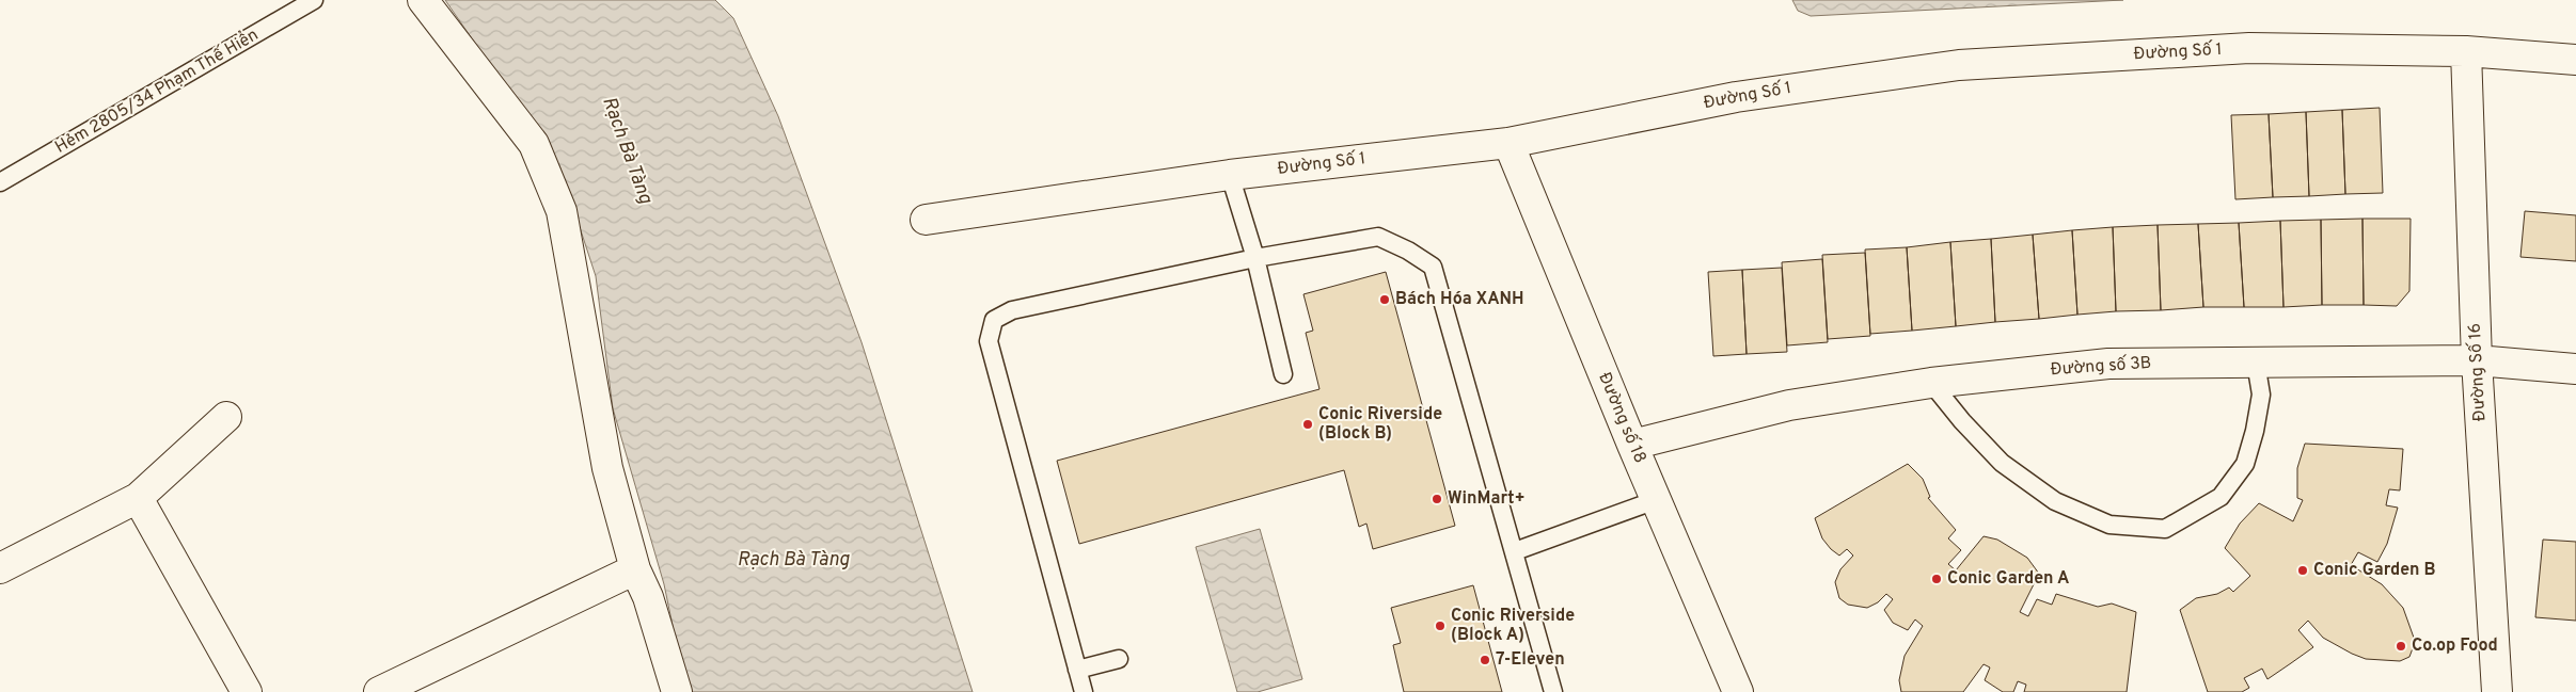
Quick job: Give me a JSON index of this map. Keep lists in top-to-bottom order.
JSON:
{
  "streets": {
    "street": [
      "Đường Số 1",
      "Đường số 3B",
      "Đường Số 16",
      "Đường số 18"
    ],
    "lane": ["Hẻm 2805/34 Phạm Thế Hiển"]
  },
  "crossings": [
    ["Đường Số 1", "Đường Số 16"],
    ["Đường Số 1", "Đường số 18"],
    ["Đường số 3B", "Đường Số 16"],
    ["Đường số 3B", "Đường số 18"]
  ],
  "water": ["Rạch Bà Tàng"],
  "places": [
    "Bách Hóa XANH",
    "Conic Riverside (Block B)",
    "WinMart+",
    "Conic Garden B",
    "Conic Garden A",
    "Conic Riverside (Block A)",
    "Co.op Food",
    "7-Eleven"
  ]
}
